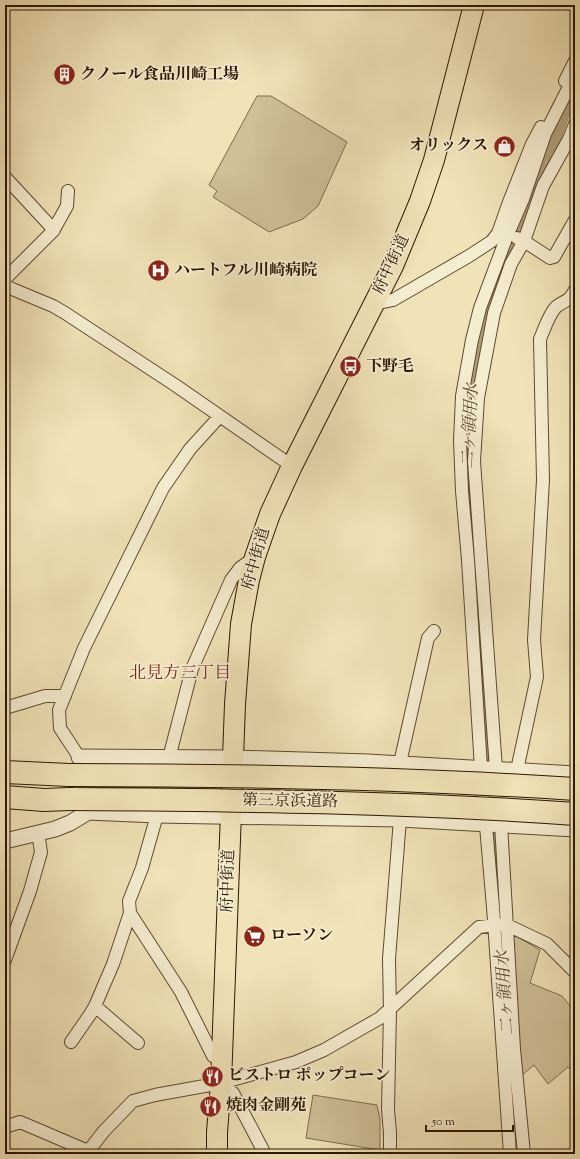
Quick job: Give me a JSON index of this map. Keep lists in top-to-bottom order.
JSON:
{
  "streets": {
    "highway": ["府中街道", "第三京浜道路"]
  },
  "districts": ["北見方三丁目"],
  "water": ["二ヶ領用水"],
  "places": {
    "building": ["クノール食品川崎工場"],
    "shop": ["オリックス"],
    "hospital": ["ハートフル川崎病院"],
    "bus stop": ["下野毛"],
    "supermarket": ["ローソン"],
    "restaurant": ["ビストロ ポップコーン", "焼肉金剛苑"]
  },
  "scale_bar": "50 m"
}
